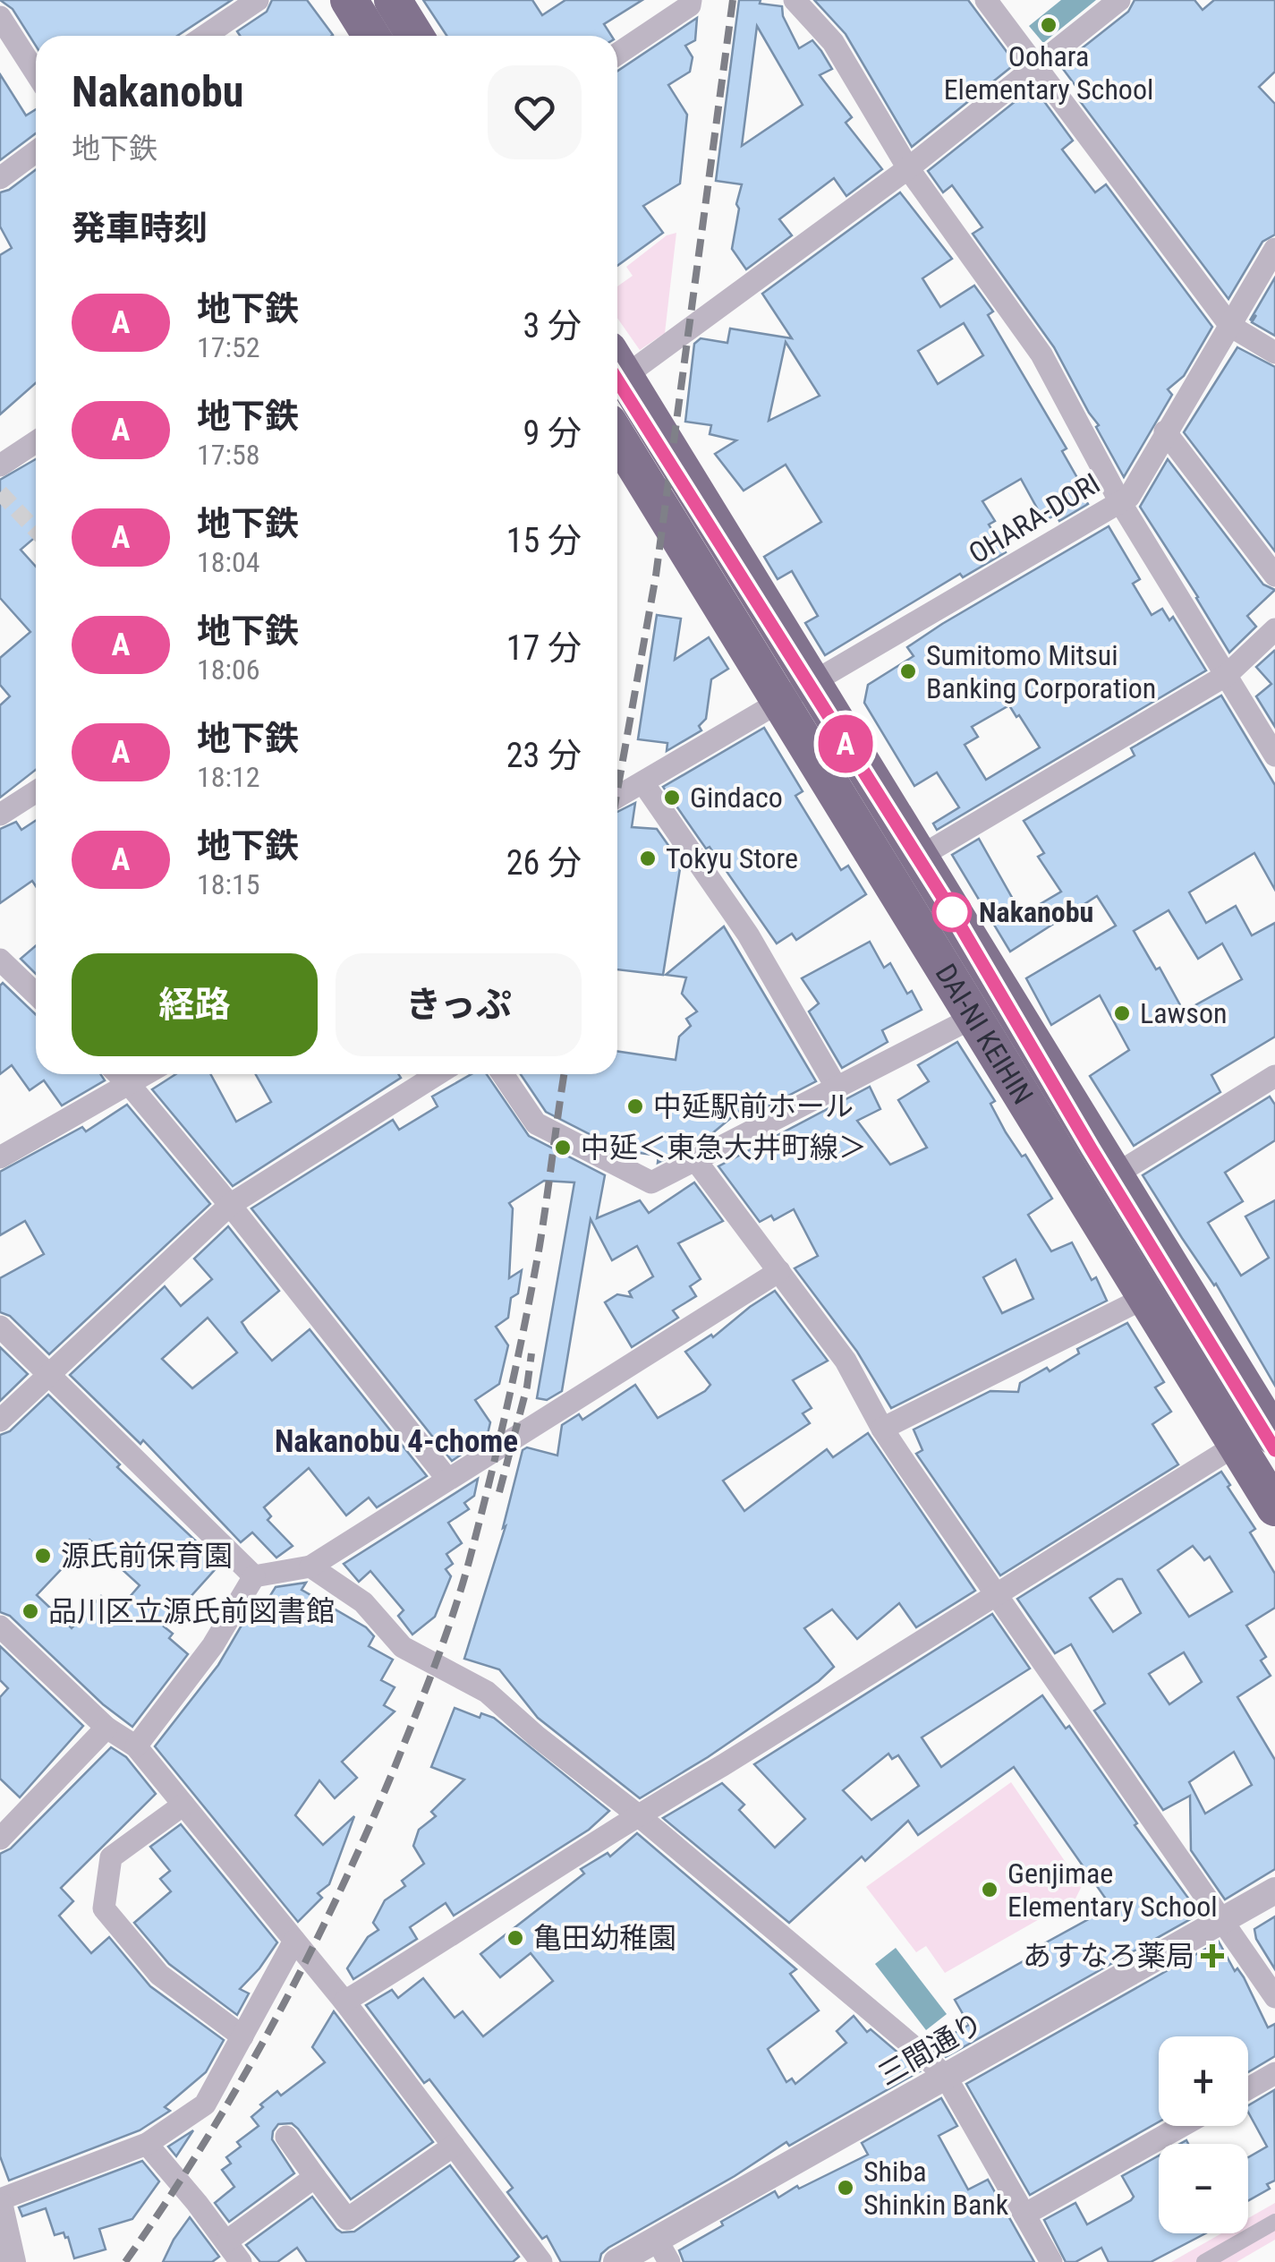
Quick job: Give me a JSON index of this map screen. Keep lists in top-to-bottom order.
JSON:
{
  "streets": {
    "highway": ["DAI-NI KEIHIN"],
    "street": ["OHARA-DORI", "三間通り"]
  },
  "crossings": [
    ["OHARA-DORI", "DAI-NI KEIHIN"]
  ],
  "districts": ["Nakanobu 4-chome"],
  "places": {
    "other": [
      "Oohara Elementary School",
      "Sumitomo Mitsui Banking Corporation",
      "Gindaco",
      "Tokyu Store",
      "Nakanobu",
      "Lawson",
      "中延駅前ホール",
      "中延＜東急大井町線＞",
      "源氏前保育園",
      "品川区立源氏前図書館",
      "Genjimae Elementary School",
      "亀田幼稚園",
      "Shiba Shinkin Bank"
    ],
    "health": ["あすなろ薬局"]
  },
  "lines": ["metro line A"],
  "page": {
    "on_map": "A",
    "heading": [
      ["Nakanobu", "地下鉄"],
      "発車時刻"
    ],
    "list": [
      {
        "mark": "A",
        "name": "地下鉄",
        "note": "17:52",
        "value": "3 分"
      },
      {
        "mark": "A",
        "name": "地下鉄",
        "note": "17:58",
        "value": "9 分"
      },
      {
        "mark": "A",
        "name": "地下鉄",
        "note": "18:04",
        "value": "15 分"
      },
      {
        "mark": "A",
        "name": "地下鉄",
        "note": "18:06",
        "value": "17 分"
      },
      {
        "mark": "A",
        "name": "地下鉄",
        "note": "18:12",
        "value": "23 分"
      },
      {
        "mark": "A",
        "name": "地下鉄",
        "note": "18:15",
        "value": "26 分"
      }
    ],
    "buttons": ["経路", "きっぷ"],
    "map_buttons": ["+", "−"]
  }
}
